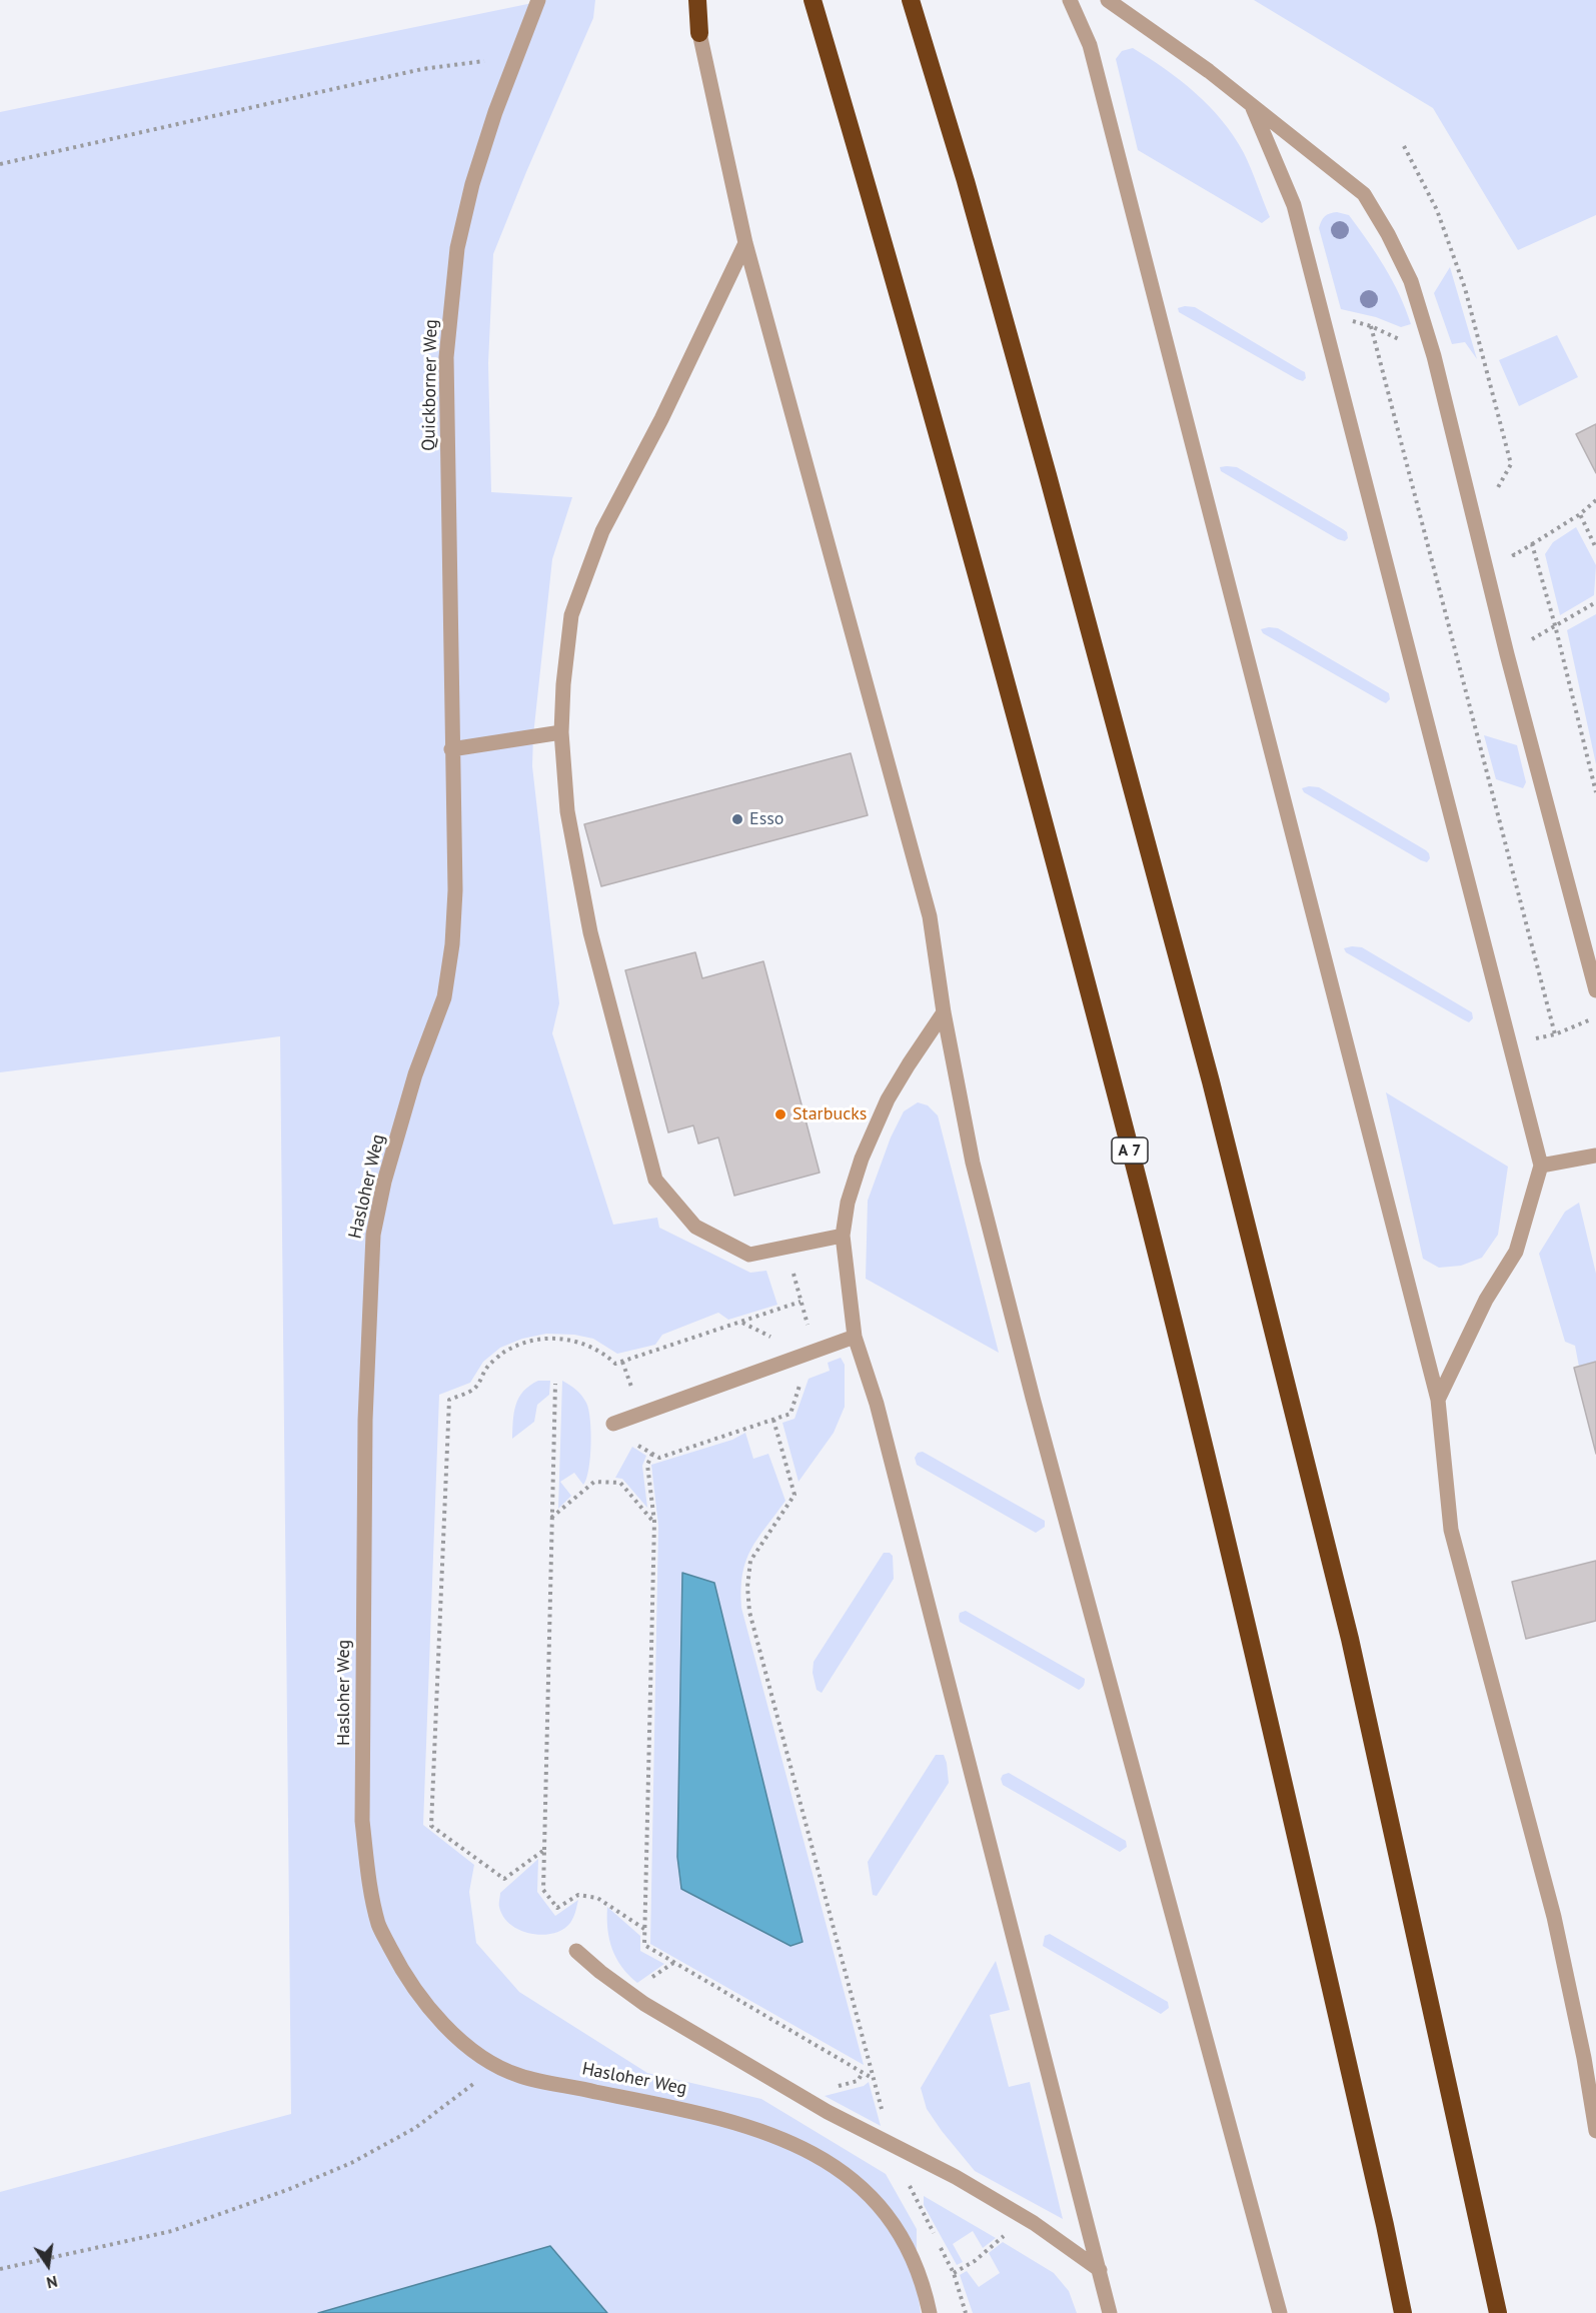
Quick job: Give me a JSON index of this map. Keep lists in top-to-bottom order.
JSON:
{
  "streets": {
    "highway": ["A 7"],
    "street": ["Quickborner Weg", "Hasloher Weg"]
  },
  "crossings": [
    ["Quickborner Weg", "Hasloher Weg"]
  ],
  "places": ["Esso", "Starbucks"],
  "north": "bottom"
}
